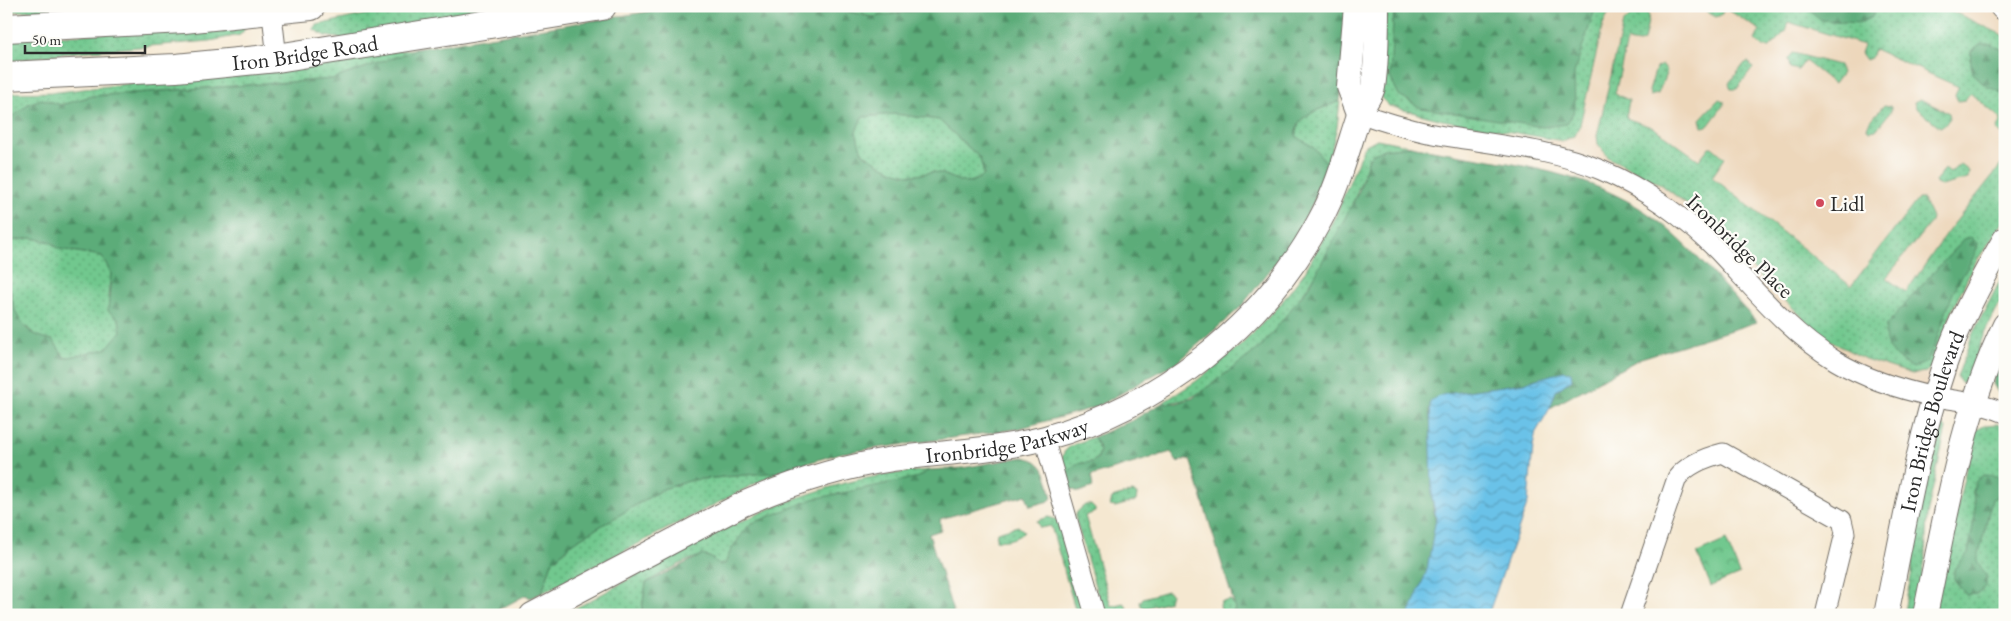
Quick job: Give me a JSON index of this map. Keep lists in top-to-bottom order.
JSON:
{
  "streets": {
    "main road": ["Iron Bridge Road"],
    "street": ["Ironbridge Place", "Iron Bridge Boulevard", "Ironbridge Parkway"]
  },
  "crossings": [
    ["Ironbridge Place", "Iron Bridge Boulevard"],
    ["Ironbridge Place", "Ironbridge Parkway"]
  ],
  "places": ["Lidl"],
  "scale_bar": "50 m"
}
